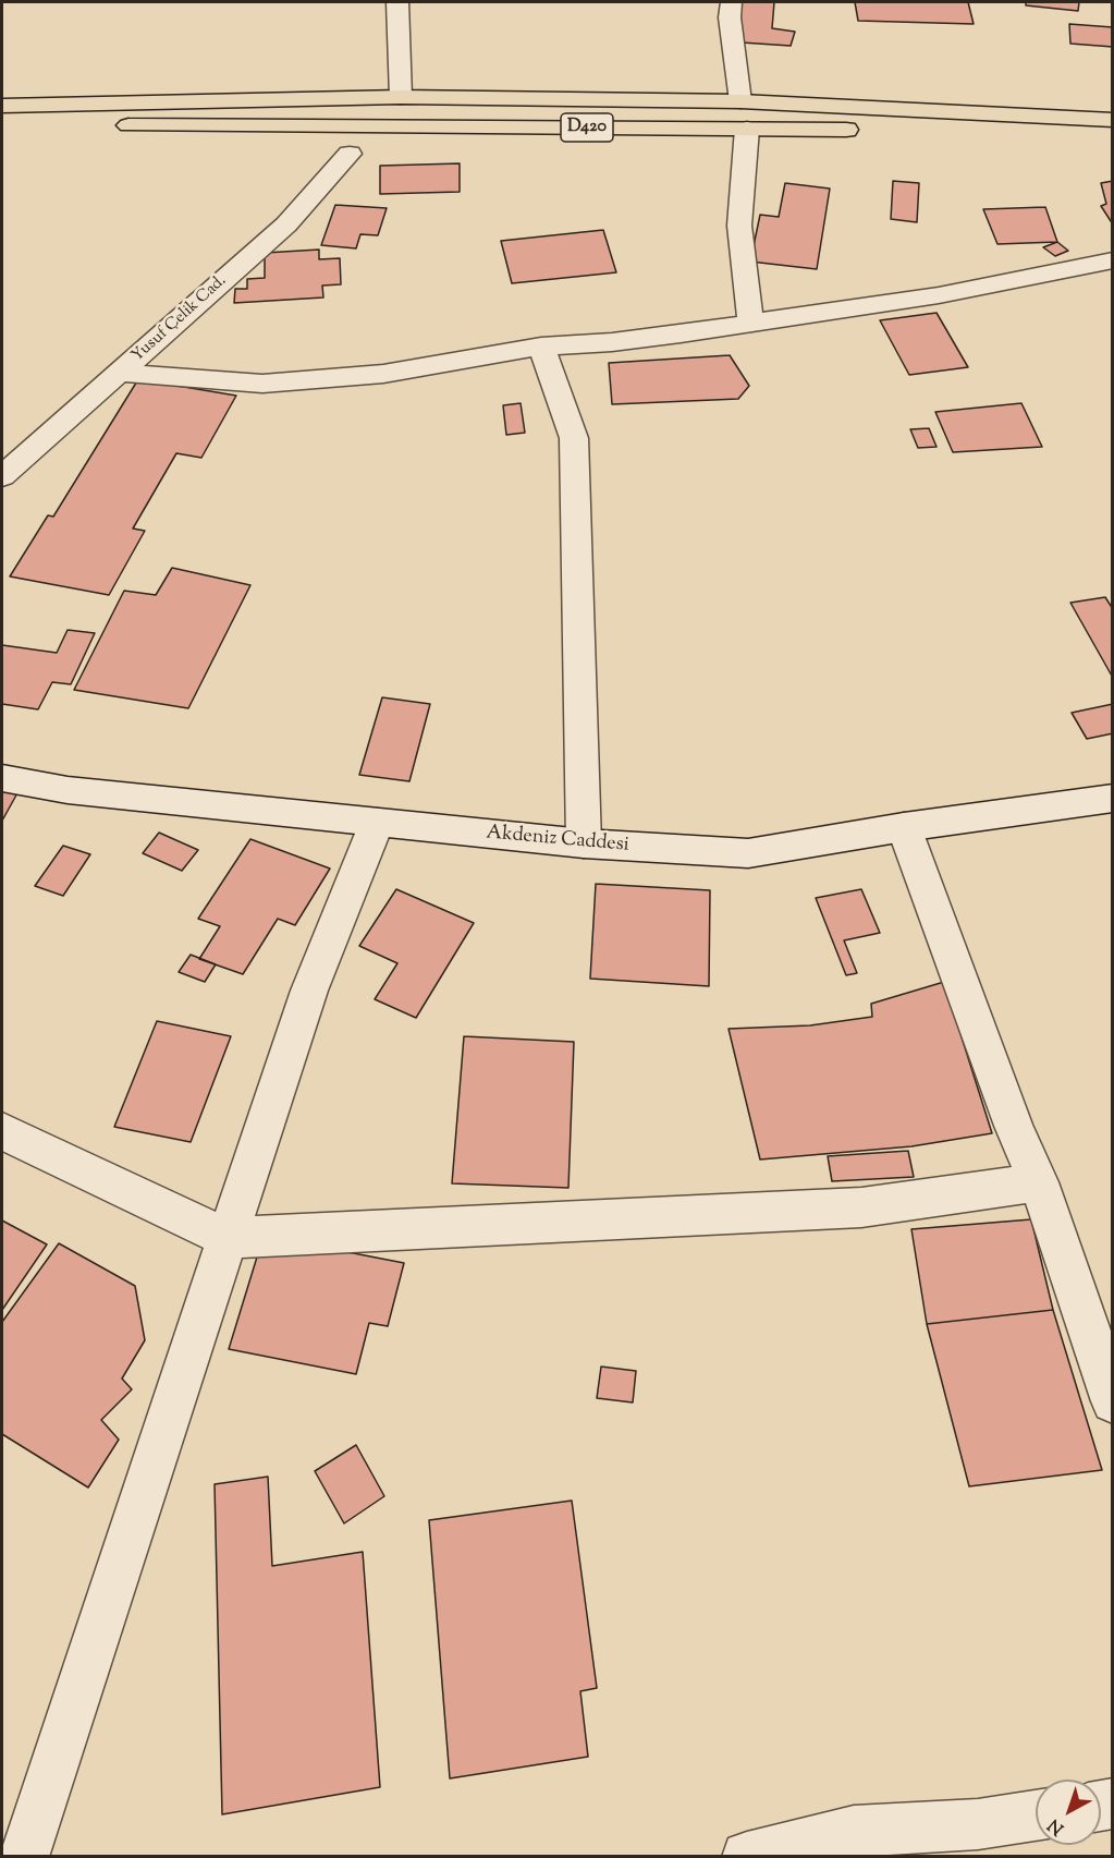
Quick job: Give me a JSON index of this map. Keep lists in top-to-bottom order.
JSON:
{
  "streets": {
    "main road": ["D420"],
    "street": ["Yusuf Çelik Cad.", "Akdeniz Caddesi"]
  },
  "north": "bottom left"
}
